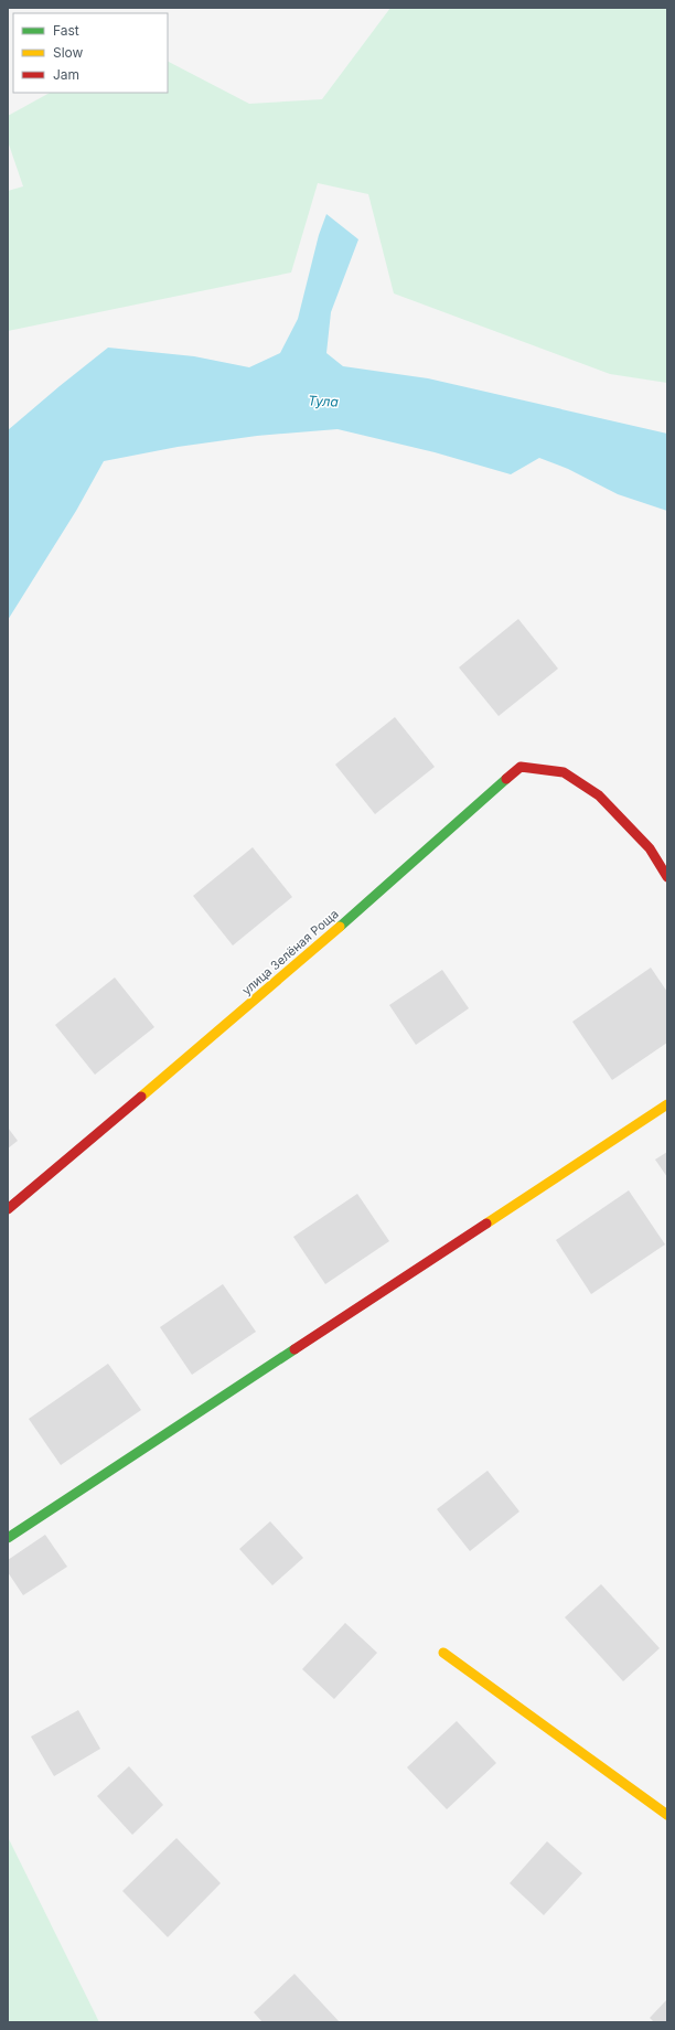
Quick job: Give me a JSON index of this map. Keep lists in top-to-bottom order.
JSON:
{
  "streets": {
    "street": ["улица Зелёная Роща"]
  },
  "water": ["Тула"],
  "legend": ["Fast", "Slow", "Jam"]
}
